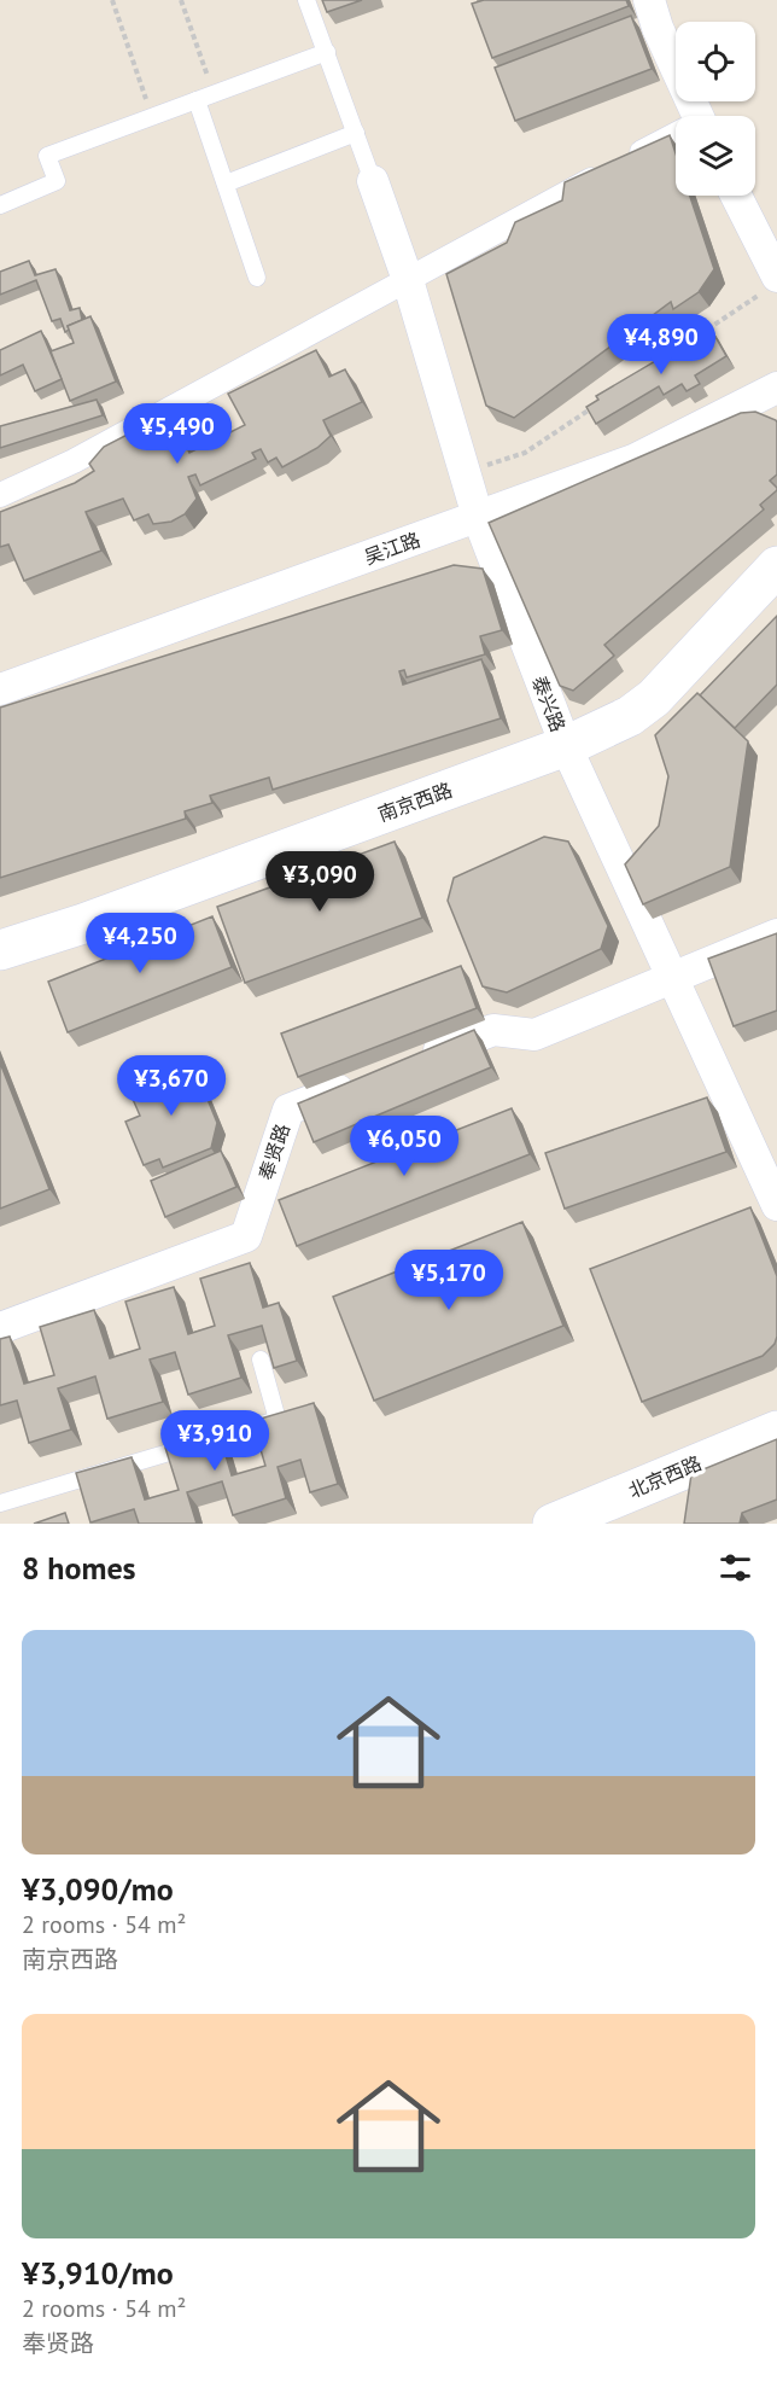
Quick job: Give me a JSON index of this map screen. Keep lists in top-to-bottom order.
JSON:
{
  "streets": {
    "main road": ["南京西路", "北京西路"],
    "street": ["吴江路", "泰兴路", "奉贤路"]
  },
  "crossings": [
    ["吴江路", "泰兴路"],
    ["泰兴路", "南京西路"]
  ],
  "page": {
    "price": [
      "¥4,890",
      "¥5,490",
      "¥3,090",
      "¥4,250",
      "¥3,670",
      "¥6,050",
      "¥5,170",
      "¥3,910"
    ],
    "heading": "8 homes",
    "list": [
      {
        "name": "¥3,090/mo",
        "note": "2 rooms · 54 m² · 南京西路"
      },
      {
        "name": "¥3,910/mo",
        "note": "2 rooms · 54 m² · 奉贤路"
      }
    ]
  }
}
